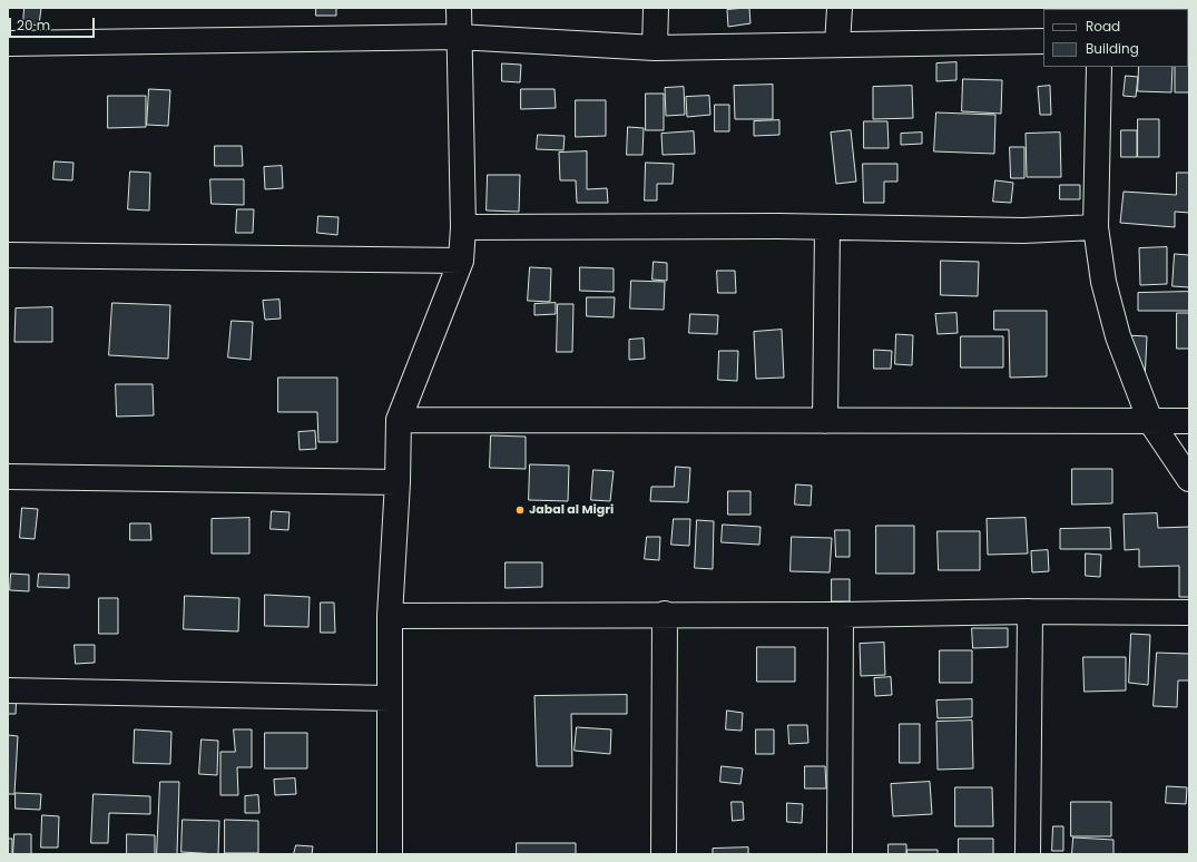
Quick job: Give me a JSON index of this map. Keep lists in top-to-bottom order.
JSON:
{
  "places": ["Jabal al Migri"],
  "legend": ["Road", "Building"],
  "scale_bar": "20 m"
}
